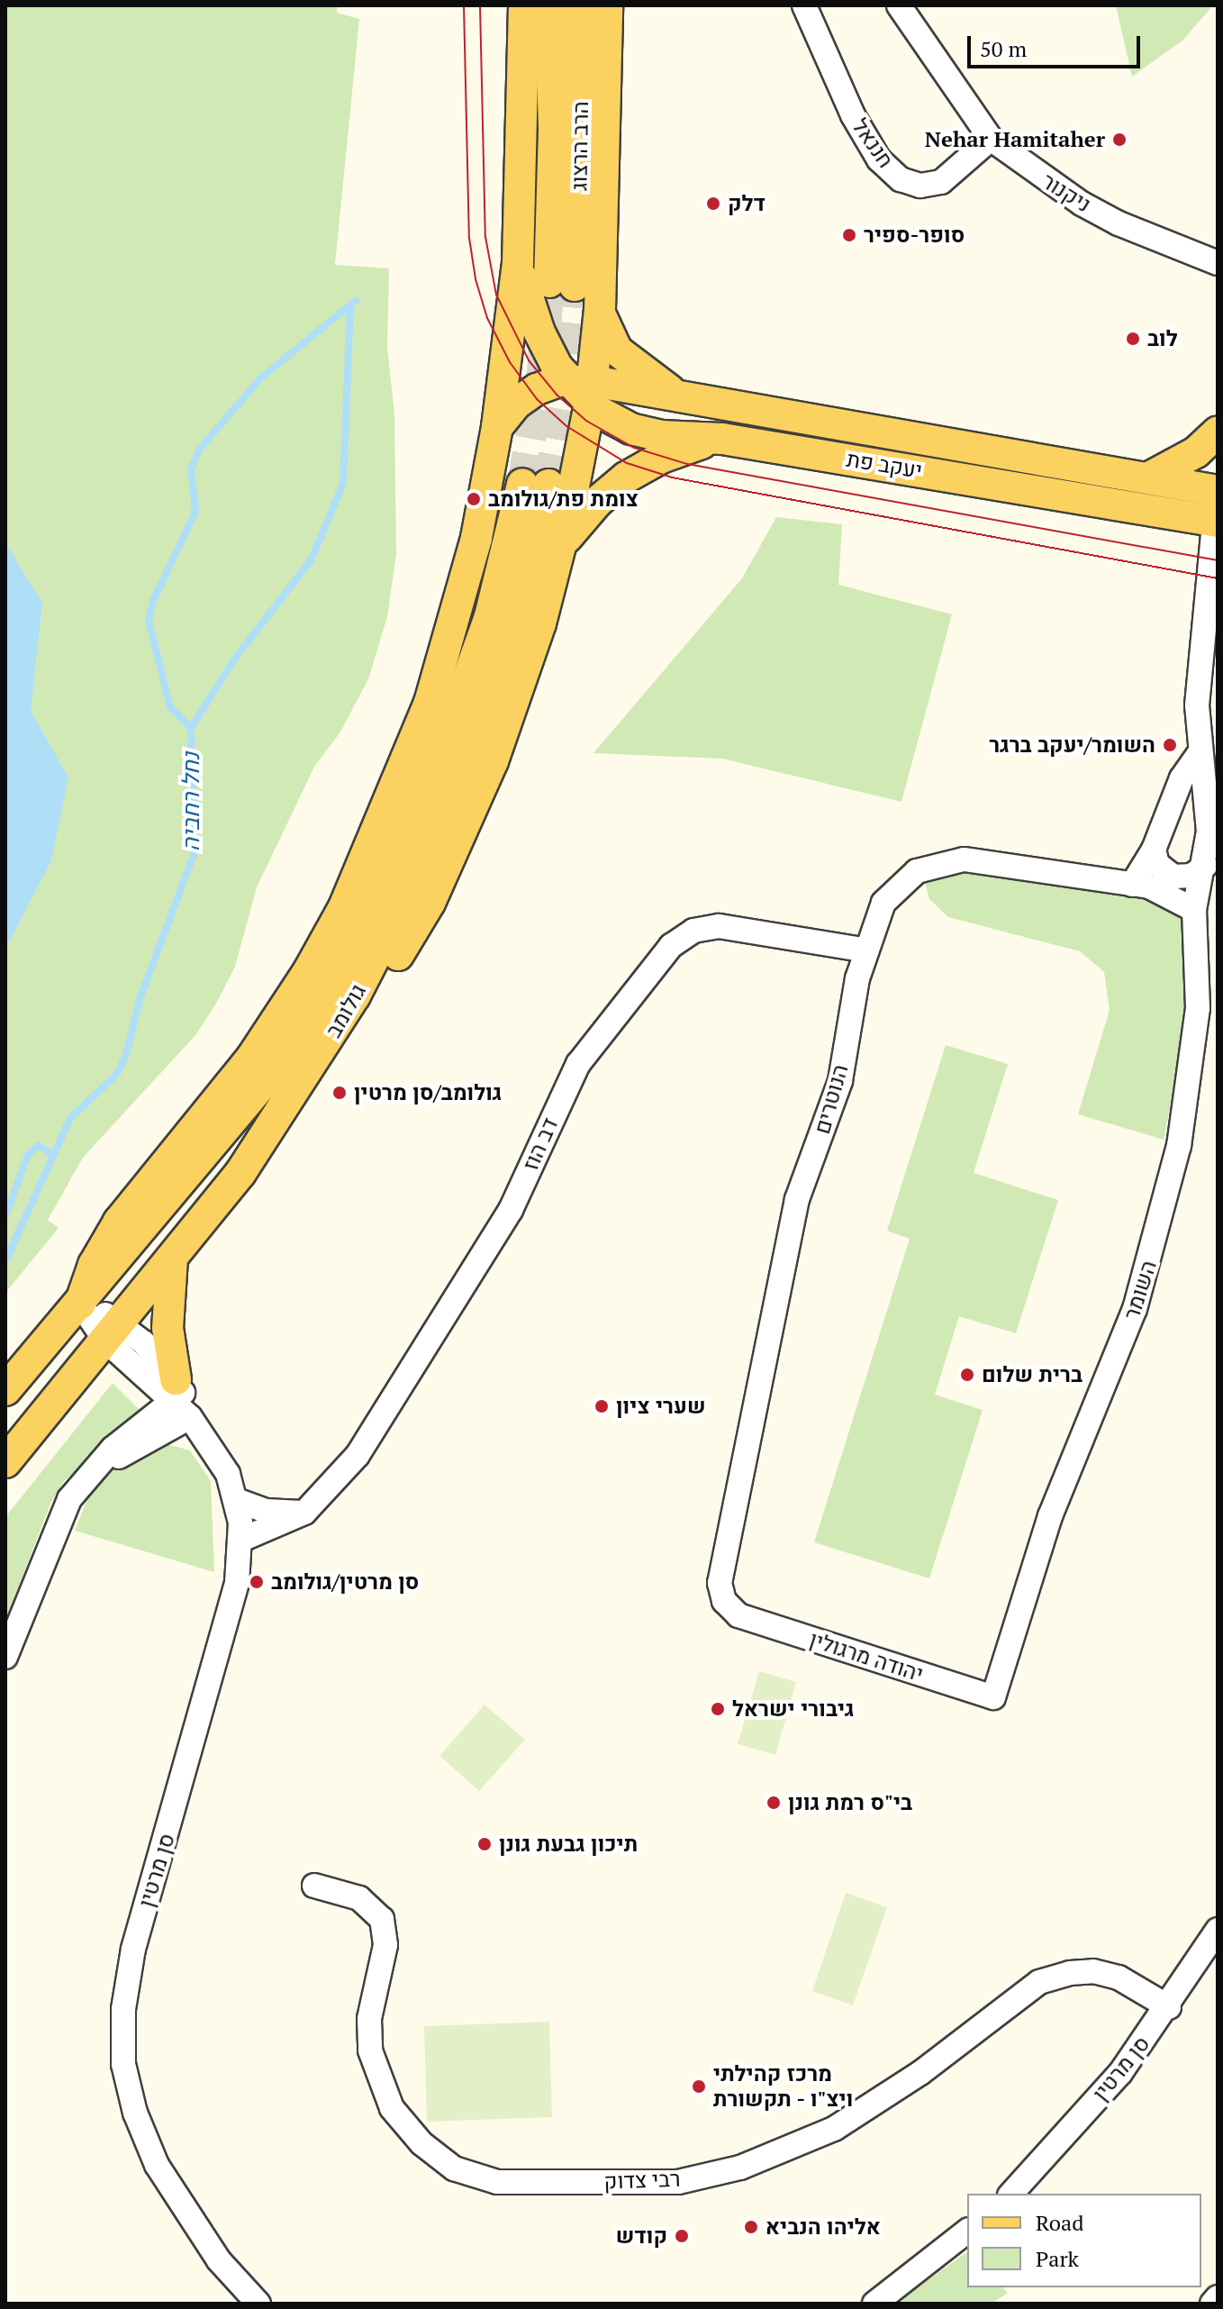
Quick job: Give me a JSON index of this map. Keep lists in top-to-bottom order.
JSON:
{
  "streets": {
    "main road": ["הרב הרצוג", "יעקב פת", "גולומב"],
    "street": [
      "חננאל",
      "ניקנור",
      "הנוטרים",
      "דב הוז",
      "השומר",
      "יהודה מרגולין",
      "סן מרטין",
      "רבי צדוק"
    ]
  },
  "crossings": [
    ["חננאל", "ניקנור"],
    ["הנוטרים", "דב הוז"],
    ["הנוטרים", "השומר"],
    ["הנוטרים", "יהודה מרגולין"],
    ["דב הוז", "סן מרטין"],
    ["השומר", "יהודה מרגולין"],
    ["סן מרטין", "רבי צדוק"]
  ],
  "water": ["נחל רחביה"],
  "places": [
    "Nehar Hamitaher",
    "דלק",
    "סופר-ספיר",
    "לוב",
    "צומת פת/גולומב",
    "השומר/יעקב ברגר",
    "גולומב/סן מרטין",
    "ברית שלום",
    "שערי ציון",
    "סן מרטין/גולומב",
    "גיבורי ישראל",
    "בי\"ס רמת גונן",
    "תיכון גבעת גונן",
    "מרכז קהילתי ויצ\"ו - תקשורת",
    "אליהו הנביא",
    "קודש"
  ],
  "legend": ["Road", "Park"],
  "scale_bar": "50 m"
}
